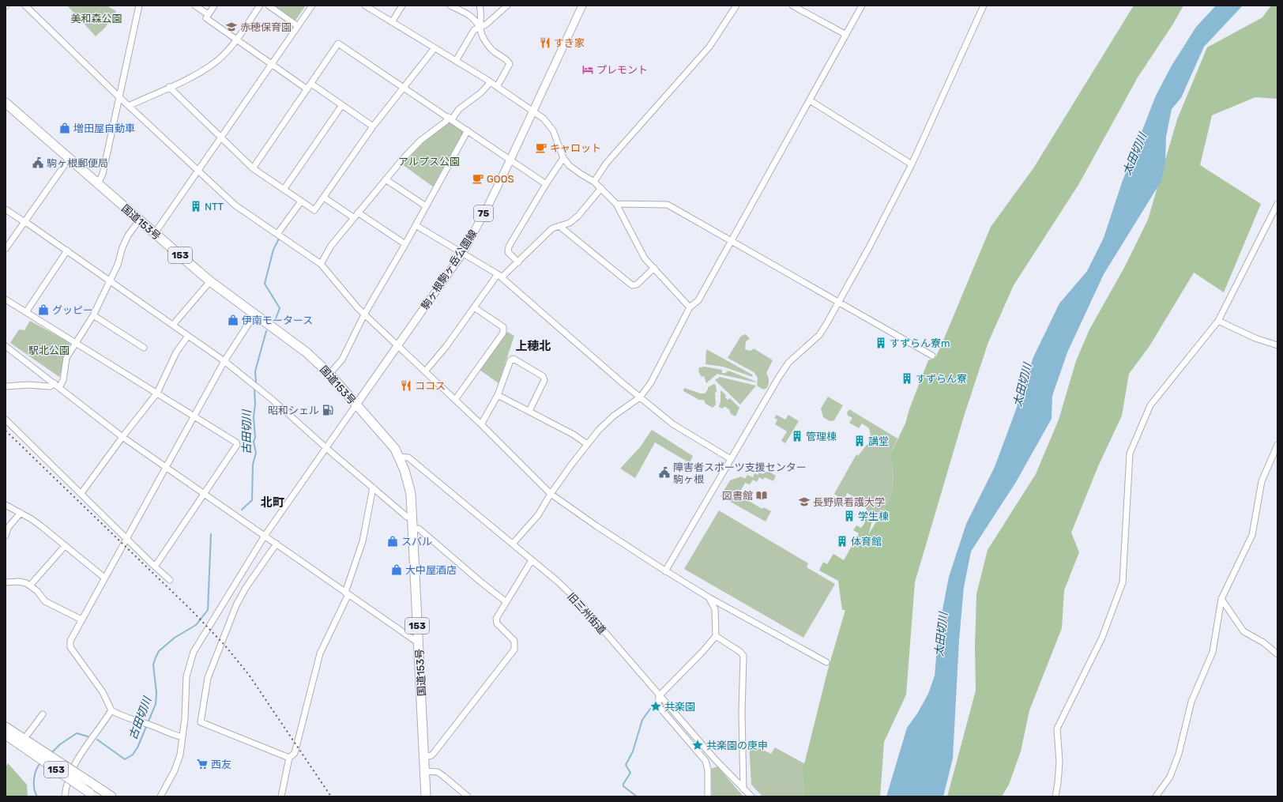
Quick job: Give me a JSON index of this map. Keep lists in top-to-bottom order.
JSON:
{
  "streets": {
    "highway": ["国道153号", "153"],
    "main road": ["75", "駒ヶ根駒ヶ岳公園線"],
    "street": ["旧三州街道"]
  },
  "crossings": [
    ["国道153号", "駒ヶ根駒ヶ岳公園線"],
    ["国道153号", "旧三州街道"]
  ],
  "districts": ["上穂北", "北町"],
  "water": ["太田切川", "古田切川"],
  "parks": ["美和森公園", "アルプス公園", "駅北公園"],
  "places": {
    "school or university": ["赤穂保育園", "長野県看護大学"],
    "restaurant": ["すき家", "ココス"],
    "hotel": ["プレモント"],
    "shop": [
      "増田屋自動車",
      "グッピー",
      "伊南モータース",
      "スバル",
      "大中屋酒店"
    ],
    "cafe": ["キャロット", "GOOS"],
    "public building": ["駒ヶ根郵便局", "障害者スポーツ支援センター 駒ヶ根"],
    "building": [
      "NTT",
      "すずらん寮m",
      "すずらん寮",
      "管理棟",
      "講堂",
      "学生棟",
      "体育館"
    ],
    "fuel station": ["昭和シェル"],
    "library": ["図書館"],
    "place": ["共楽園", "共楽園の庚申"],
    "supermarket": ["西友"]
  }
}
